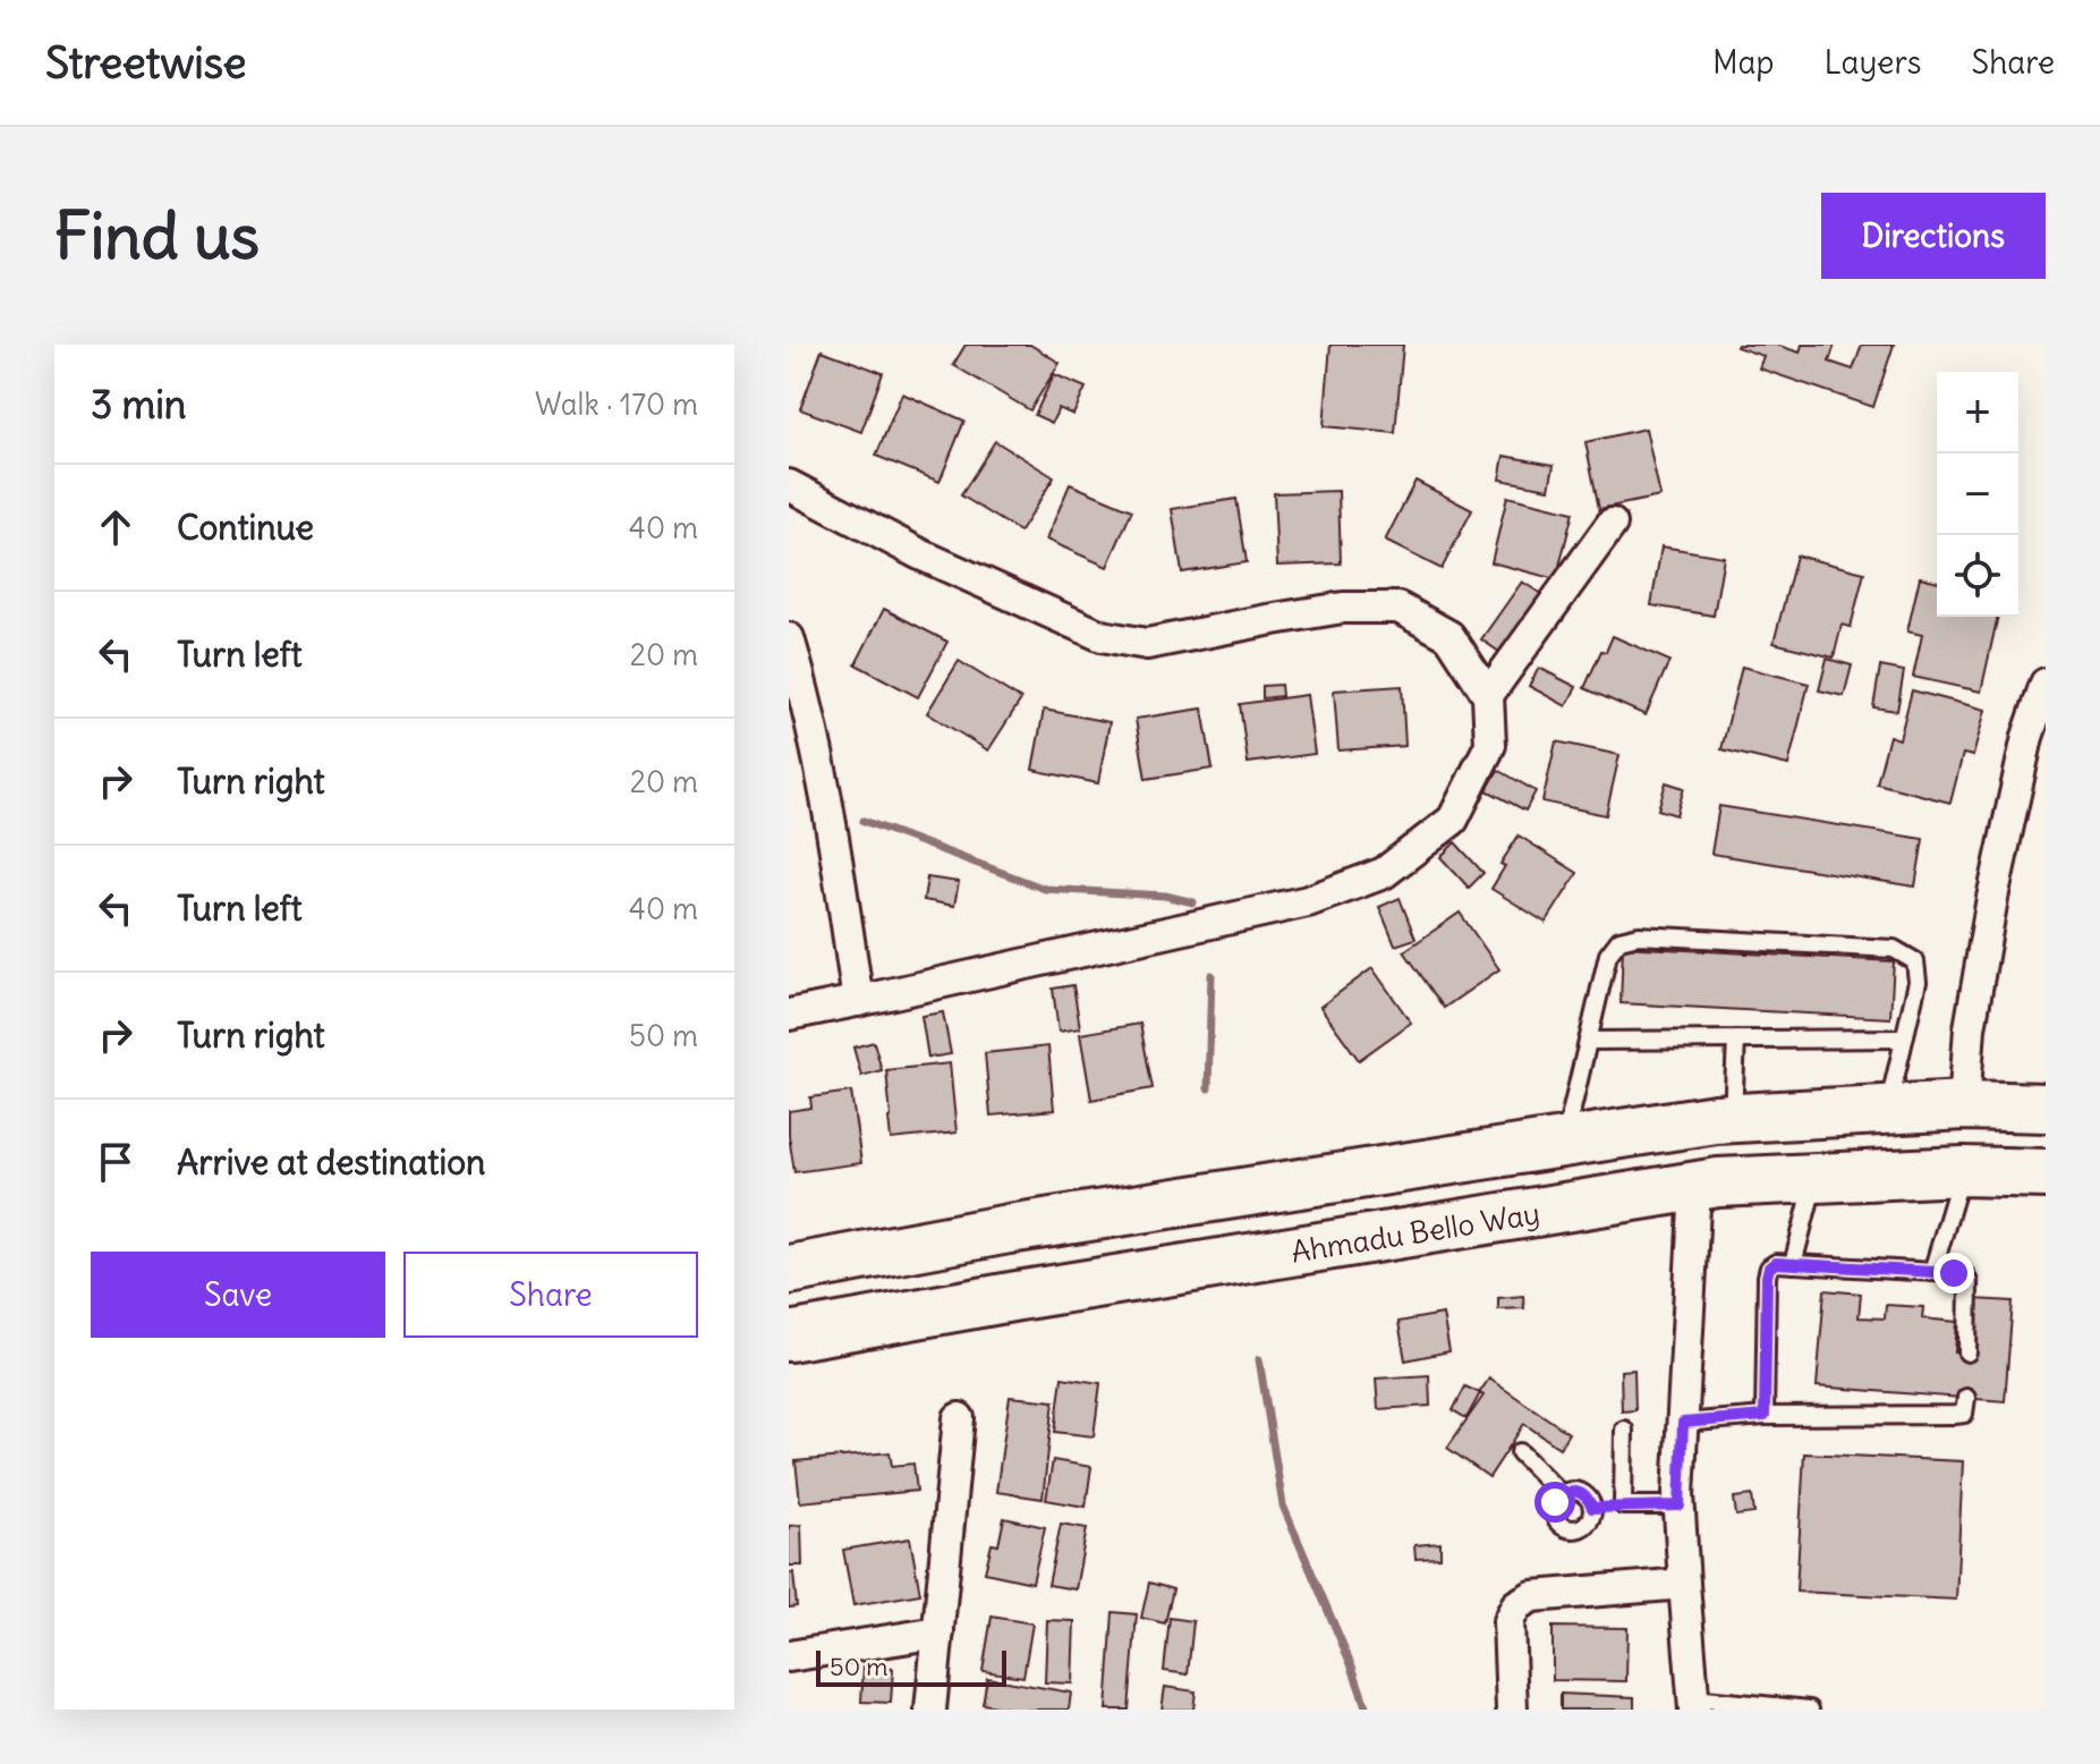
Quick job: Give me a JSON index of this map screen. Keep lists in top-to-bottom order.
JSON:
{
  "streets": {
    "main road": ["Ahmadu Bello Way"]
  },
  "scale_bar": "50 m",
  "page": {
    "header": "Streetwise",
    "nav": ["Map", "Layers", "Share"],
    "buttons": [
      "Directions",
      ["Save", "Share"]
    ],
    "title": "Find us",
    "heading": ["3 min", "Walk · 170 m"],
    "map_buttons": ["+", "−"],
    "list": [
      ["Continue", "40 m"],
      ["Turn left", "20 m"],
      ["Turn right", "20 m"],
      ["Turn left", "40 m"],
      ["Turn right", "50 m"],
      "Arrive at destination"
    ],
    "scale": "50 m"
  }
}
